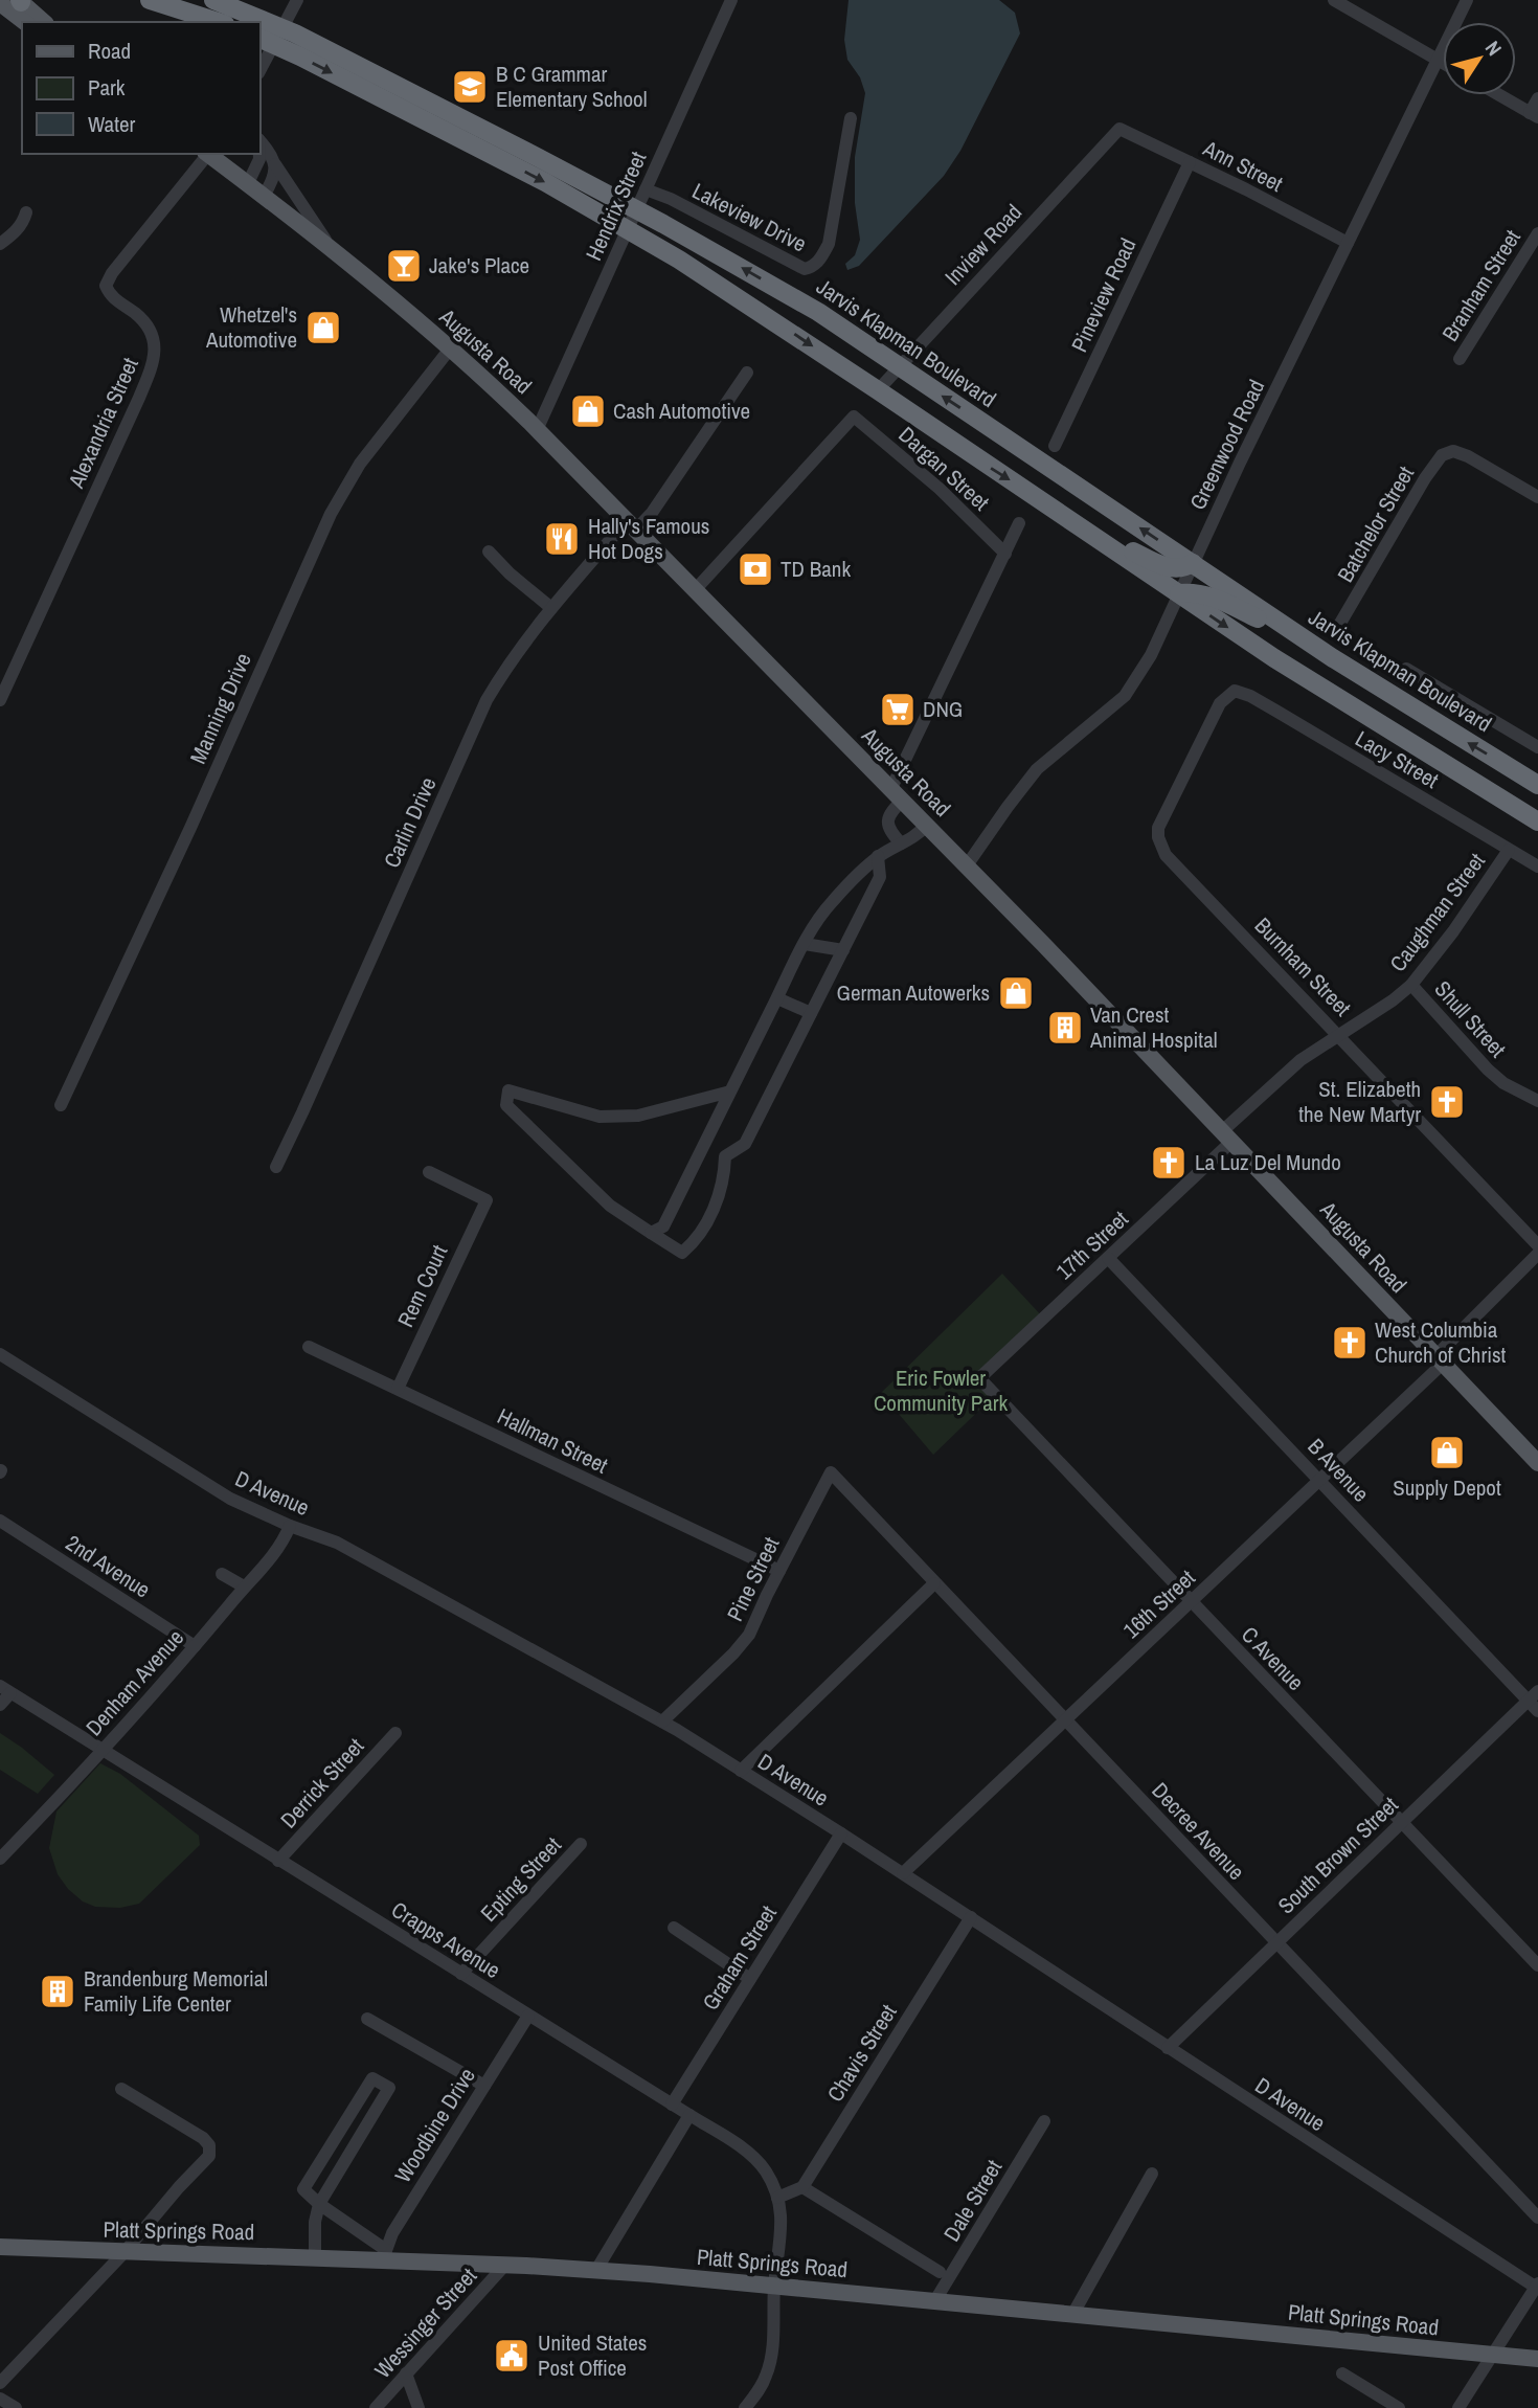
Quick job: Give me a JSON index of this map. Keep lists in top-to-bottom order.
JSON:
{
  "streets": {
    "highway": ["Jarvis Klapman Boulevard"],
    "main road": ["Augusta Road", "Platt Springs Road"],
    "street": [
      "Ann Street",
      "Hendrix Street",
      "Lakeview Drive",
      "Inview Road",
      "Branham Street",
      "Pineview Road",
      "Alexandria Street",
      "Greenwood Road",
      "Dargan Street",
      "Batchelor Street",
      "Manning Drive",
      "Lacy Street",
      "Carlin Drive",
      "Caughman Street",
      "Burnham Street",
      "Shull Street",
      "17th Street",
      "Rem Court",
      "Hallman Street",
      "B Avenue",
      "D Avenue",
      "2nd Avenue",
      "Pine Street",
      "16th Street",
      "C Avenue",
      "Denham Avenue",
      "Derrick Street",
      "Decree Avenue",
      "South Brown Street",
      "Epting Street",
      "Crapps Avenue",
      "Graham Street",
      "Chavis Street",
      "Woodbine Drive",
      "Dale Street",
      "Wessinger Street"
    ]
  },
  "crossings": [
    ["Ann Street", "Inview Road"],
    ["Ann Street", "Pineview Road"],
    ["Ann Street", "Greenwood Road"],
    ["Hendrix Street", "Lakeview Drive"],
    ["Hendrix Street", "Jarvis Klapman Boulevard"],
    ["Hendrix Street", "Augusta Road"],
    ["Inview Road", "Jarvis Klapman Boulevard"],
    ["Jarvis Klapman Boulevard", "Greenwood Road"],
    ["Augusta Road", "Greenwood Road"],
    ["Augusta Road", "Dargan Street"],
    ["Augusta Road", "Manning Drive"],
    ["Augusta Road", "Carlin Drive"],
    ["Augusta Road", "Caughman Street"],
    ["Augusta Road", "17th Street"],
    ["Augusta Road", "16th Street"],
    ["Lacy Street", "Caughman Street"],
    ["Lacy Street", "Burnham Street"],
    ["Caughman Street", "Burnham Street"],
    ["Caughman Street", "Shull Street"],
    ["Caughman Street", "17th Street"],
    ["17th Street", "B Avenue"],
    ["17th Street", "C Avenue"],
    ["Rem Court", "Hallman Street"],
    ["Hallman Street", "Pine Street"],
    ["B Avenue", "16th Street"],
    ["B Avenue", "South Brown Street"],
    ["D Avenue", "Pine Street"],
    ["D Avenue", "16th Street"],
    ["D Avenue", "Denham Avenue"],
    ["D Avenue", "South Brown Street"],
    ["D Avenue", "Graham Street"],
    ["D Avenue", "Chavis Street"],
    ["2nd Avenue", "Denham Avenue"],
    ["Pine Street", "Decree Avenue"],
    ["16th Street", "C Avenue"],
    ["16th Street", "Decree Avenue"],
    ["C Avenue", "South Brown Street"],
    ["Denham Avenue", "Crapps Avenue"],
    ["Derrick Street", "Crapps Avenue"],
    ["Decree Avenue", "South Brown Street"],
    ["Epting Street", "Crapps Avenue"],
    ["Crapps Avenue", "Graham Street"],
    ["Crapps Avenue", "Woodbine Drive"],
    ["Crapps Avenue", "Platt Springs Road"],
    ["Woodbine Drive", "Platt Springs Road"],
    ["Dale Street", "Platt Springs Road"],
    ["Platt Springs Road", "Wessinger Street"]
  ],
  "parks": ["Eric Fowler Community Park"],
  "places": {
    "school or university": ["B C Grammar Elementary School"],
    "bar": ["Jake's Place"],
    "shop": [
      "Whetzel's Automotive",
      "Cash Automotive",
      "German Autowerks",
      "Supply Depot"
    ],
    "restaurant": ["Hally's Famous Hot Dogs"],
    "bank": ["TD Bank"],
    "supermarket": ["DNG"],
    "building": ["Van Crest Animal Hospital", "Brandenburg Memorial Family Life Center"],
    "church": ["St. Elizabeth the New Martyr", "La Luz Del Mundo", "West Columbia Church of Christ"],
    "public building": ["United States Post Office"]
  },
  "legend": ["Road", "Park", "Water"],
  "north": "top right"
}
